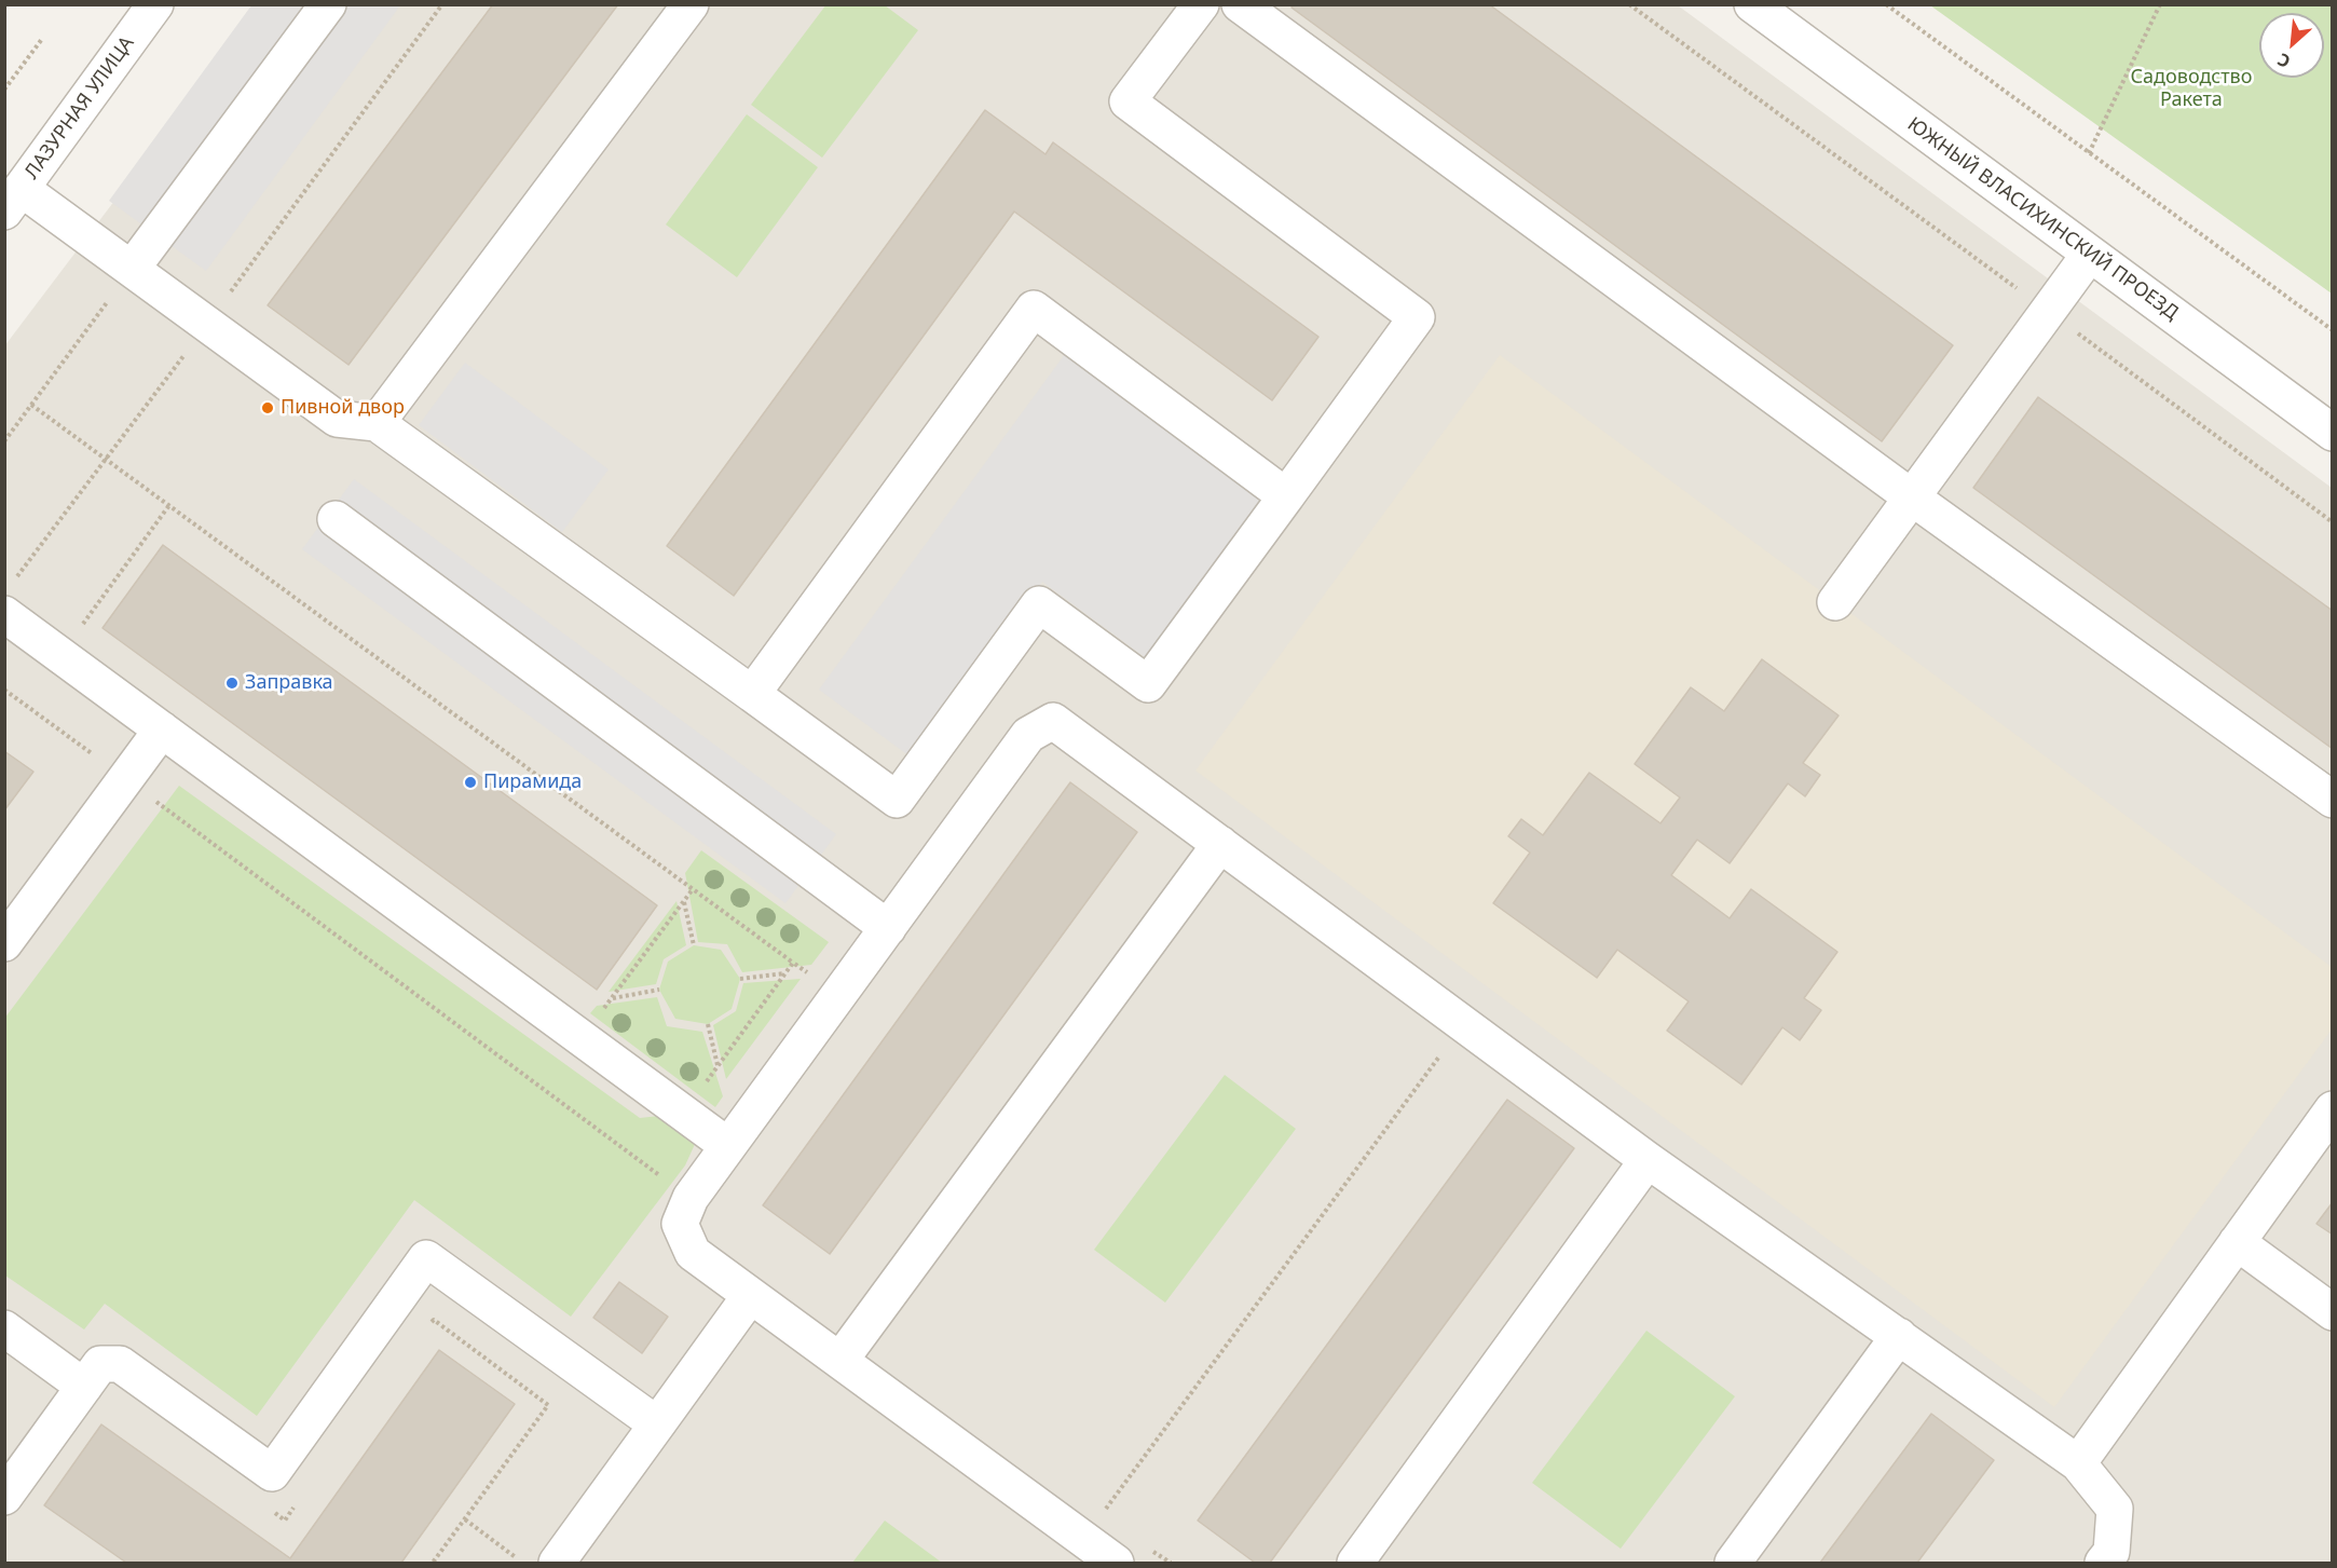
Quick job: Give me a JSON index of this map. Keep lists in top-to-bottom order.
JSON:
{
  "streets": {
    "street": ["ЛАЗУРНАЯ УЛИЦА", "ЮЖНЫЙ ВЛАСИХИНСКИЙ ПРОЕЗД"]
  },
  "parks": ["Садоводство Ракета"],
  "places": ["Пивной двор", "Заправка", "Пирамида"],
  "north": "bottom left"
}
